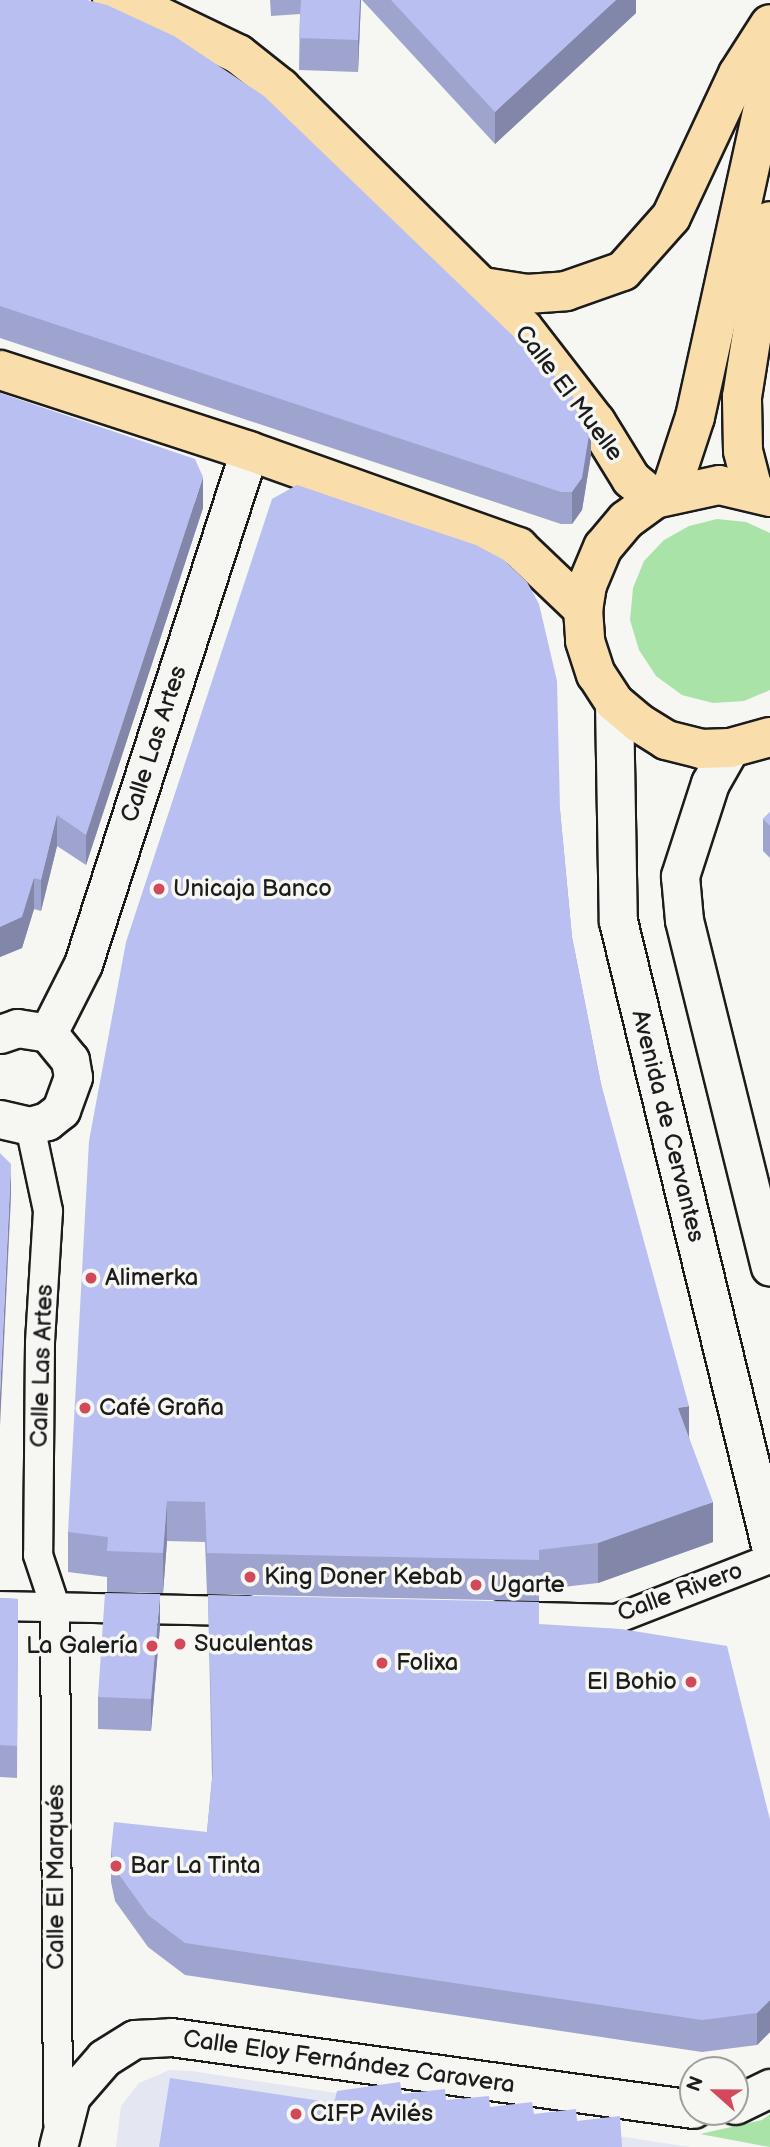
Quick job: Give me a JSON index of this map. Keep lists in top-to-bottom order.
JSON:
{
  "streets": {
    "main road": ["Calle El Muelle"],
    "street": [
      "Calle Las Artes",
      "Avenida de Cervantes",
      "Calle Rivero",
      "Calle El Marqués",
      "Calle Eloy Fernández Caravera"
    ]
  },
  "crossings": [
    ["Calle Las Artes", "Calle El Marqués"],
    ["Calle El Marqués", "Calle Eloy Fernández Caravera"]
  ],
  "places": [
    "Unicaja Banco",
    "Alimerka",
    "Café Graña",
    "King Doner Kebab",
    "Ugarte",
    "Suculentas",
    "La Galería",
    "Folixa",
    "El Bohio",
    "Bar La Tinta",
    "CIFP Avilés"
  ],
  "north": "left"
}
